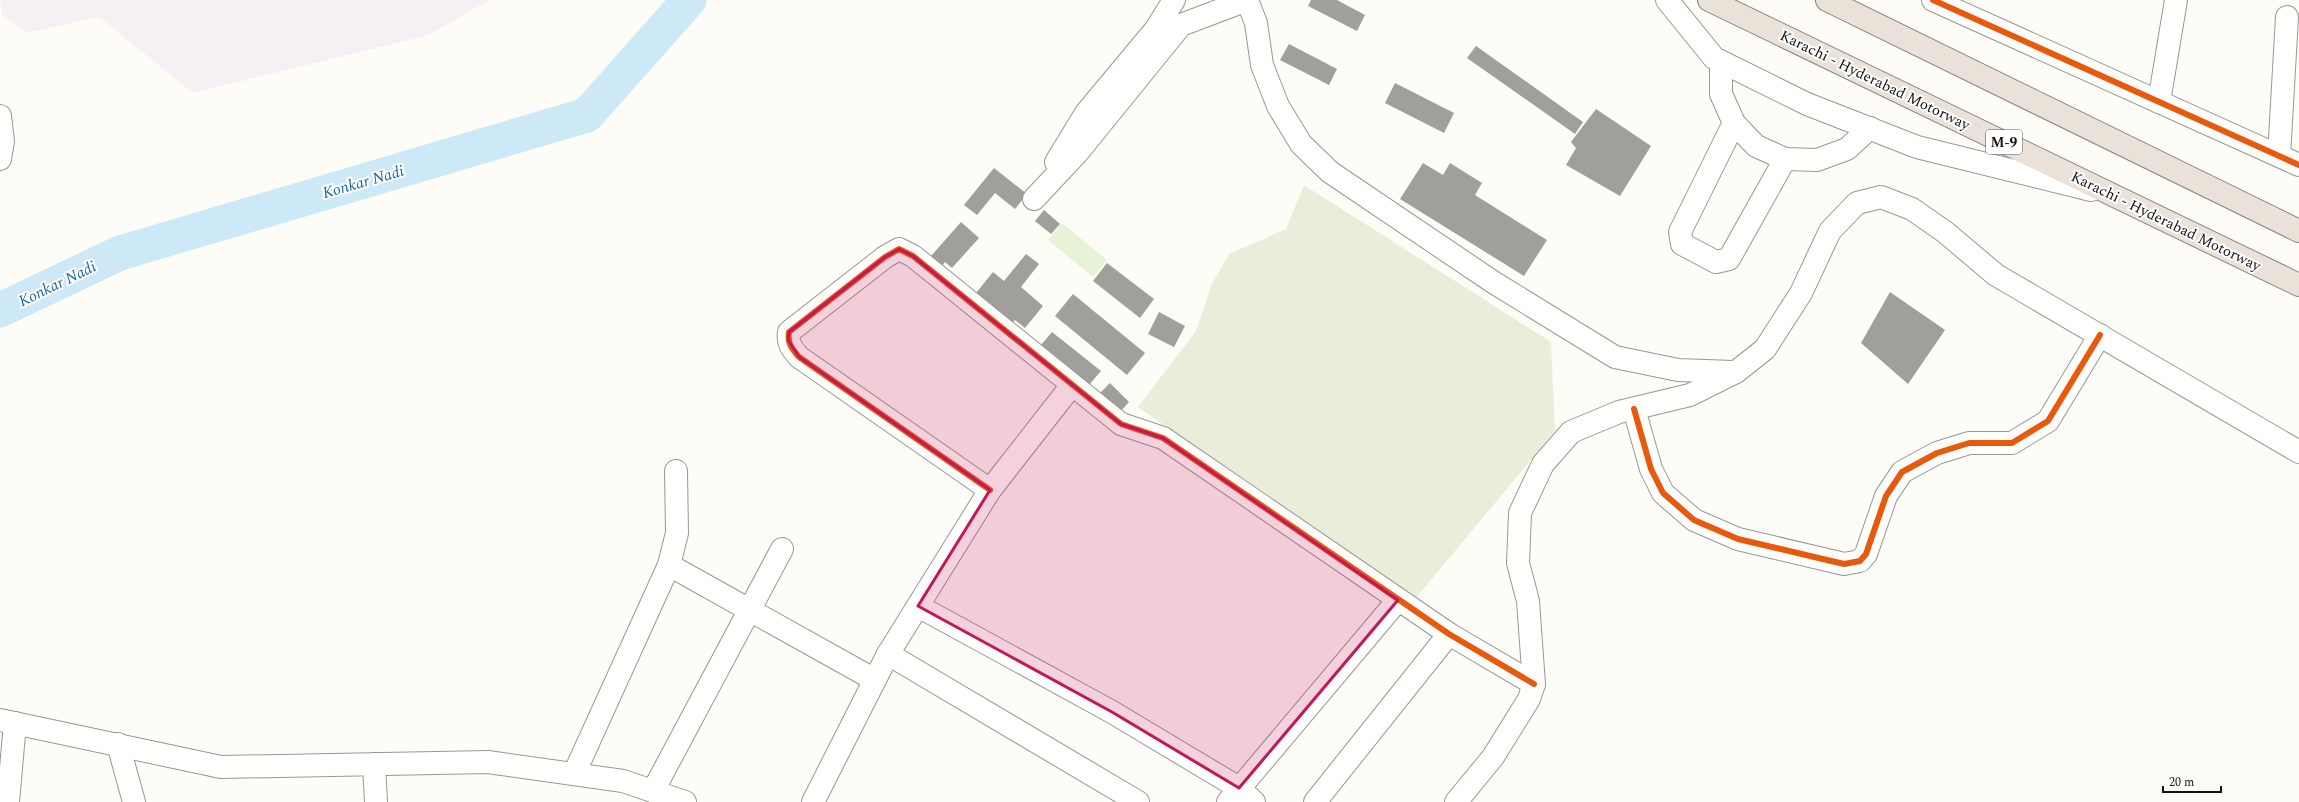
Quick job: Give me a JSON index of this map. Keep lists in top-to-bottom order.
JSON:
{
  "streets": {
    "highway": ["Karachi - Hyderabad Motorway", "M-9"]
  },
  "water": ["Konkar Nadi"],
  "scale_bar": "20 m"
}
